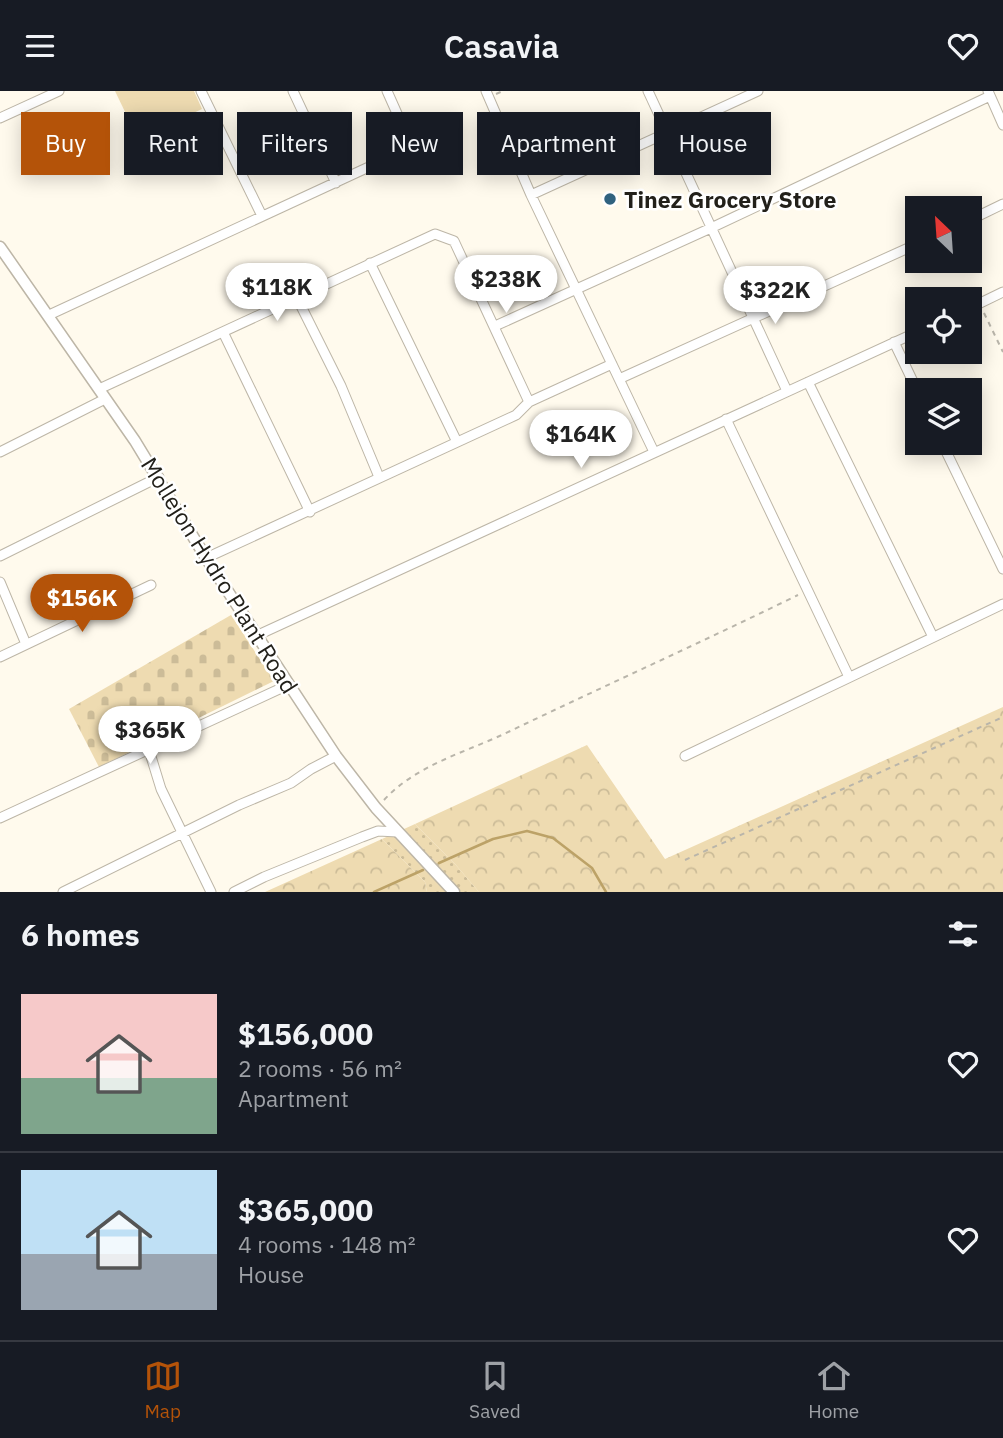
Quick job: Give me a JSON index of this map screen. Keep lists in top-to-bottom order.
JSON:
{
  "streets": {
    "street": ["Mollejon Hydro Plant Road"]
  },
  "places": ["Tinez Grocery Store"],
  "north": "top left",
  "page": {
    "header": "Casavia",
    "chip": [
      "Buy",
      "Rent",
      "Filters",
      "New",
      "Apartment",
      "House"
    ],
    "price": [
      "$238K",
      "$118K",
      "$322K",
      "$164K",
      "$156K",
      "$365K"
    ],
    "heading": "6 homes",
    "list": [
      {
        "name": "$156,000",
        "note": "2 rooms · 56 m² · Apartment"
      },
      {
        "name": "$365,000",
        "note": "4 rooms · 148 m² · House"
      }
    ],
    "tabs": ["Map", "Saved", "Home"]
  }
}
